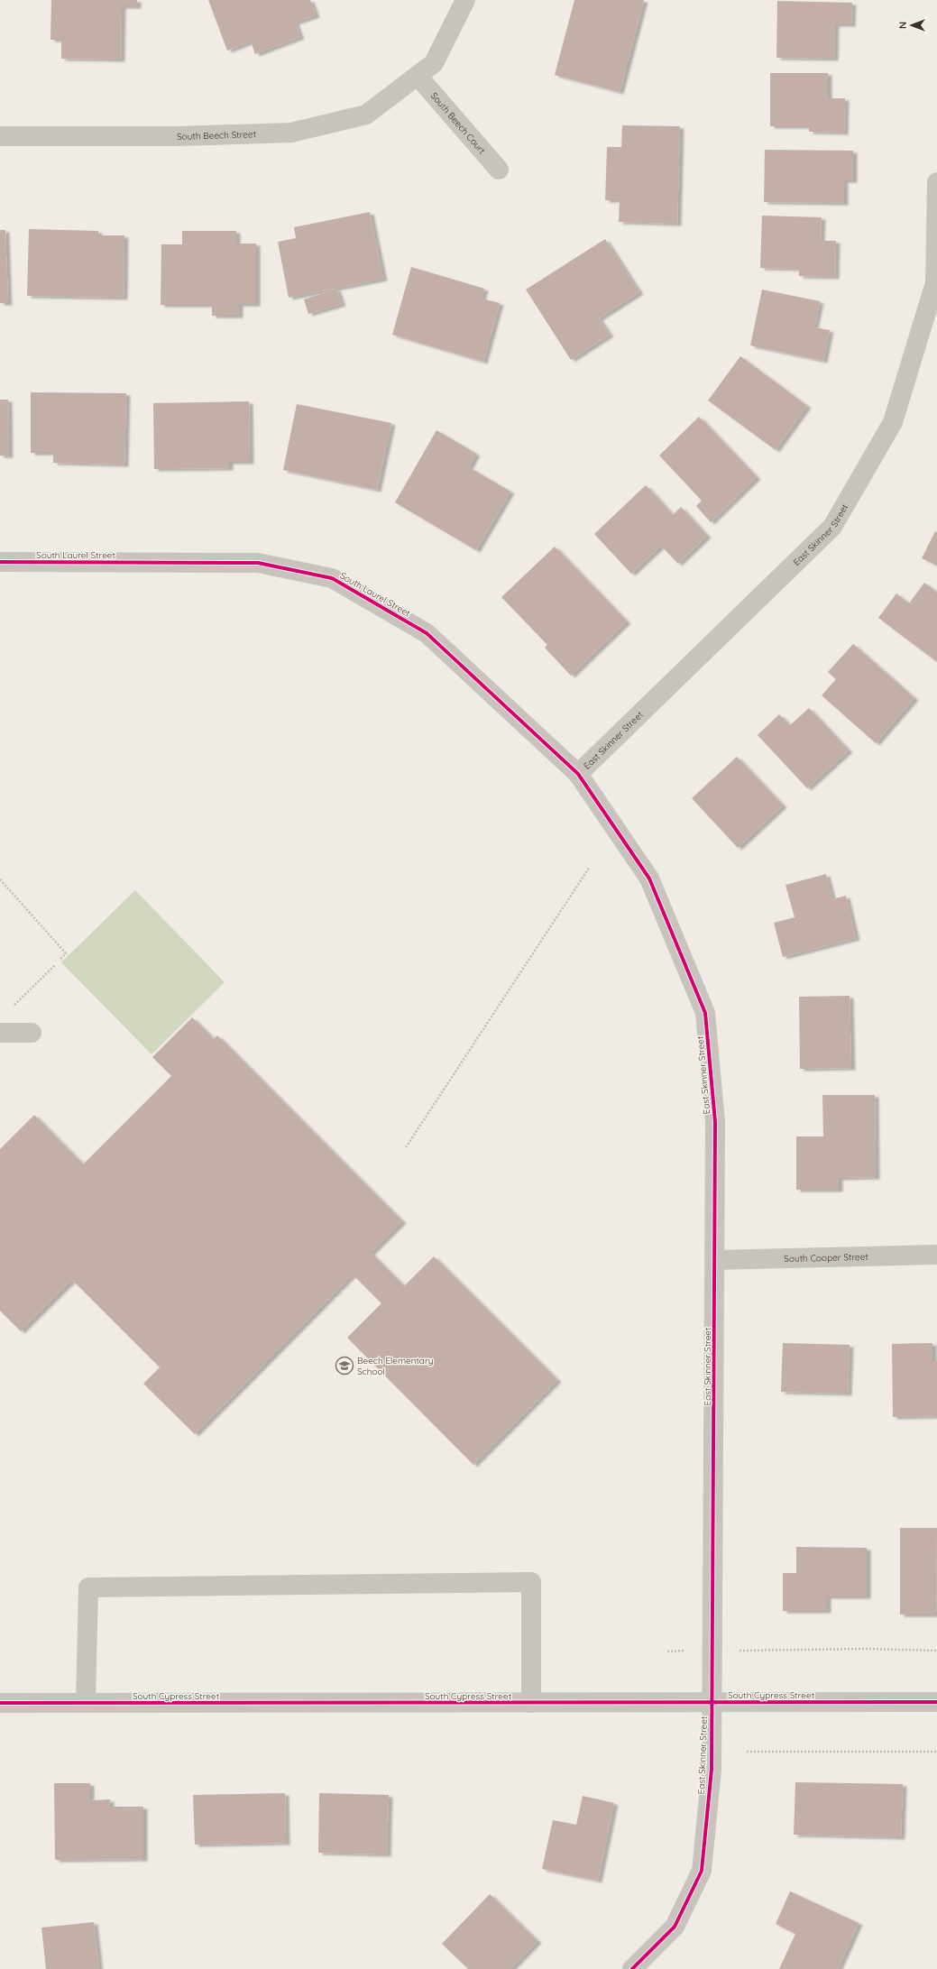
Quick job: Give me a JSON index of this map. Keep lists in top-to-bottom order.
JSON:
{
  "streets": {
    "street": [
      "South Beech Court",
      "South Beech Street",
      "East Skinner Street",
      "South Laurel Street",
      "South Cooper Street",
      "South Cypress Street"
    ]
  },
  "crossings": [
    ["South Beech Court", "South Beech Street"],
    ["East Skinner Street", "South Laurel Street"],
    ["East Skinner Street", "South Cooper Street"],
    ["East Skinner Street", "South Cypress Street"]
  ],
  "places": {
    "school or university": ["Beech Elementary School"]
  },
  "north": "left"
}
